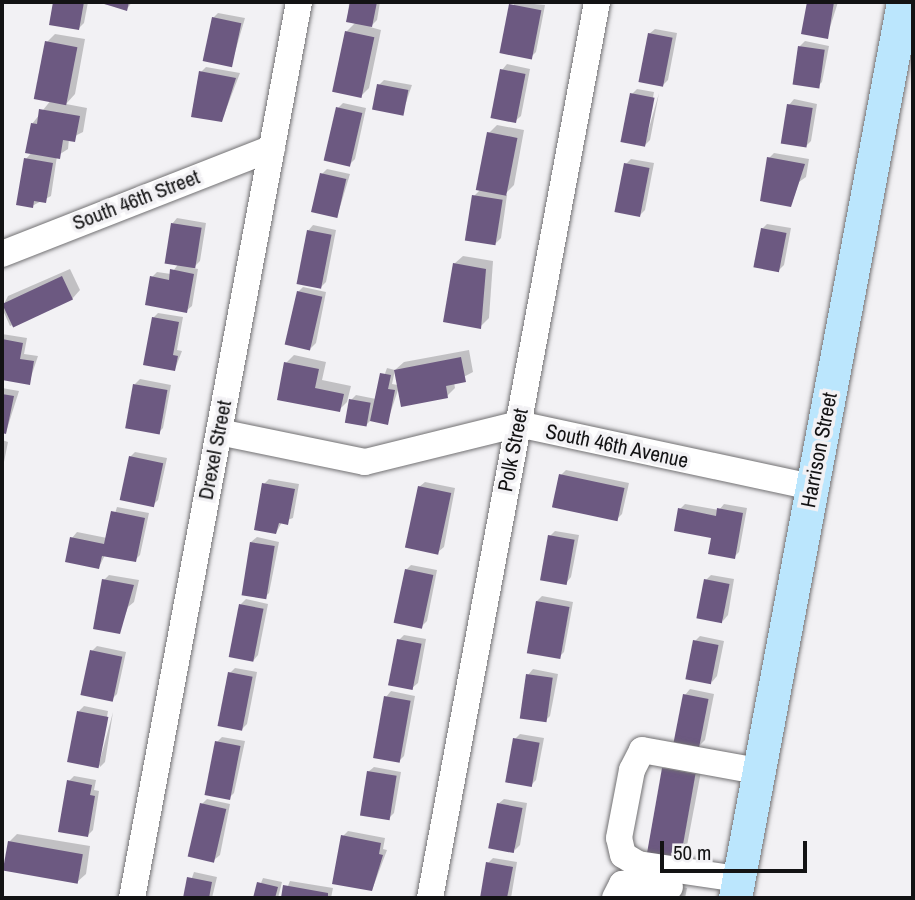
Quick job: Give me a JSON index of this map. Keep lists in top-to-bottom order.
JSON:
{
  "streets": {
    "main road": ["Harrison Street"],
    "street": [
      "South 46th Street",
      "South 46th Avenue",
      "Drexel Street",
      "Polk Street"
    ]
  },
  "crossings": [
    ["South 46th Street", "Drexel Street"],
    ["South 46th Avenue", "Drexel Street"],
    ["South 46th Avenue", "Polk Street"],
    ["South 46th Avenue", "Harrison Street"]
  ],
  "scale_bar": "50 m"
}
